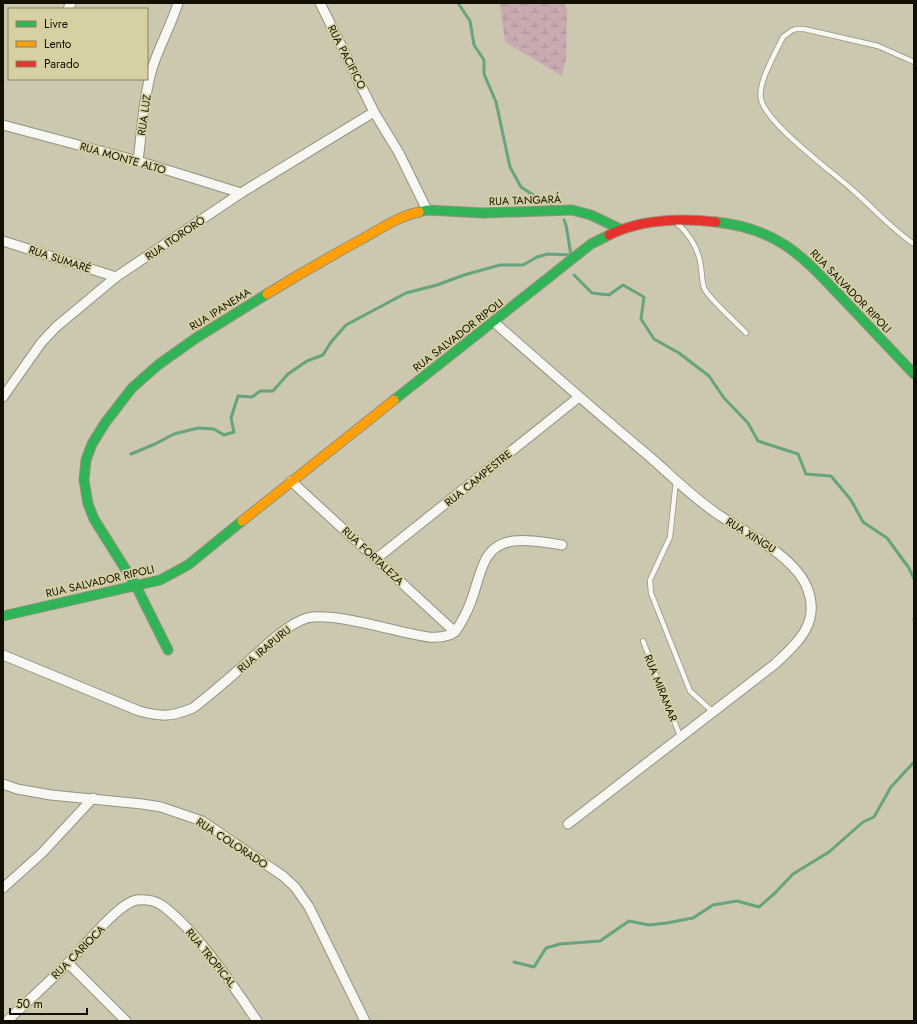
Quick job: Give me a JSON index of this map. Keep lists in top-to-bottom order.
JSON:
{
  "streets": {
    "street": [
      "RUA PACIFICO",
      "RUA LUZ",
      "RUA MONTE ALTO",
      "RUA TANGARÁ",
      "RUA ITORORÓ",
      "RUA SUMARÉ",
      "RUA SALVADOR RIPOLI",
      "RUA IPANEMA",
      "RUA CAMPESTRE",
      "RUA XINGU",
      "RUA FORTALEZA",
      "RUA IRAPURU",
      "RUA COLORADO",
      "RUA CARIOCA",
      "RUA TROPICAL"
    ],
    "lane": ["RUA MIRAMAR"]
  },
  "crossings": [
    ["RUA PACIFICO", "RUA ITORORÓ"],
    ["RUA LUZ", "RUA MONTE ALTO"],
    ["RUA MONTE ALTO", "RUA ITORORÓ"],
    ["RUA TANGARÁ", "RUA SALVADOR RIPOLI"],
    ["RUA TANGARÁ", "RUA IPANEMA"],
    ["RUA ITORORÓ", "RUA SUMARÉ"],
    ["RUA SALVADOR RIPOLI", "RUA IPANEMA"],
    ["RUA SALVADOR RIPOLI", "RUA XINGU"],
    ["RUA SALVADOR RIPOLI", "RUA FORTALEZA"],
    ["RUA CAMPESTRE", "RUA XINGU"],
    ["RUA CAMPESTRE", "RUA FORTALEZA"],
    ["RUA XINGU", "RUA MIRAMAR"],
    ["RUA FORTALEZA", "RUA IRAPURU"],
    ["RUA CARIOCA", "RUA TROPICAL"]
  ],
  "legend": ["Livre", "Lento", "Parado"],
  "scale_bar": "50 m"
}
